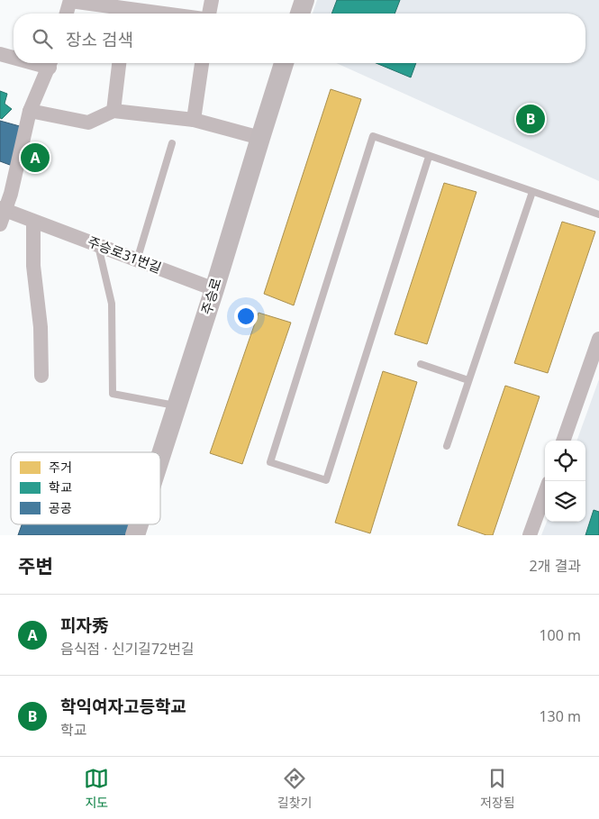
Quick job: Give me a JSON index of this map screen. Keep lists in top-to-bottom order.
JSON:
{
  "streets": {
    "street": ["주승로31번길", "주승로"]
  },
  "crossings": [
    ["주승로31번길", "주승로"]
  ],
  "legend": ["주거", "학교", "공공"],
  "page": {
    "search": "장소 검색",
    "pins": ["B", "A"],
    "heading": ["주변", "2개 결과"],
    "list": [
      {
        "mark": "A",
        "name": "피자秀",
        "note": "음식점 · 신기길72번길",
        "value": "100 m"
      },
      {
        "mark": "B",
        "name": "학익여자고등학교",
        "note": "학교",
        "value": "130 m"
      }
    ],
    "nav": ["지도", "길찾기", "저장됨"]
  }
}
